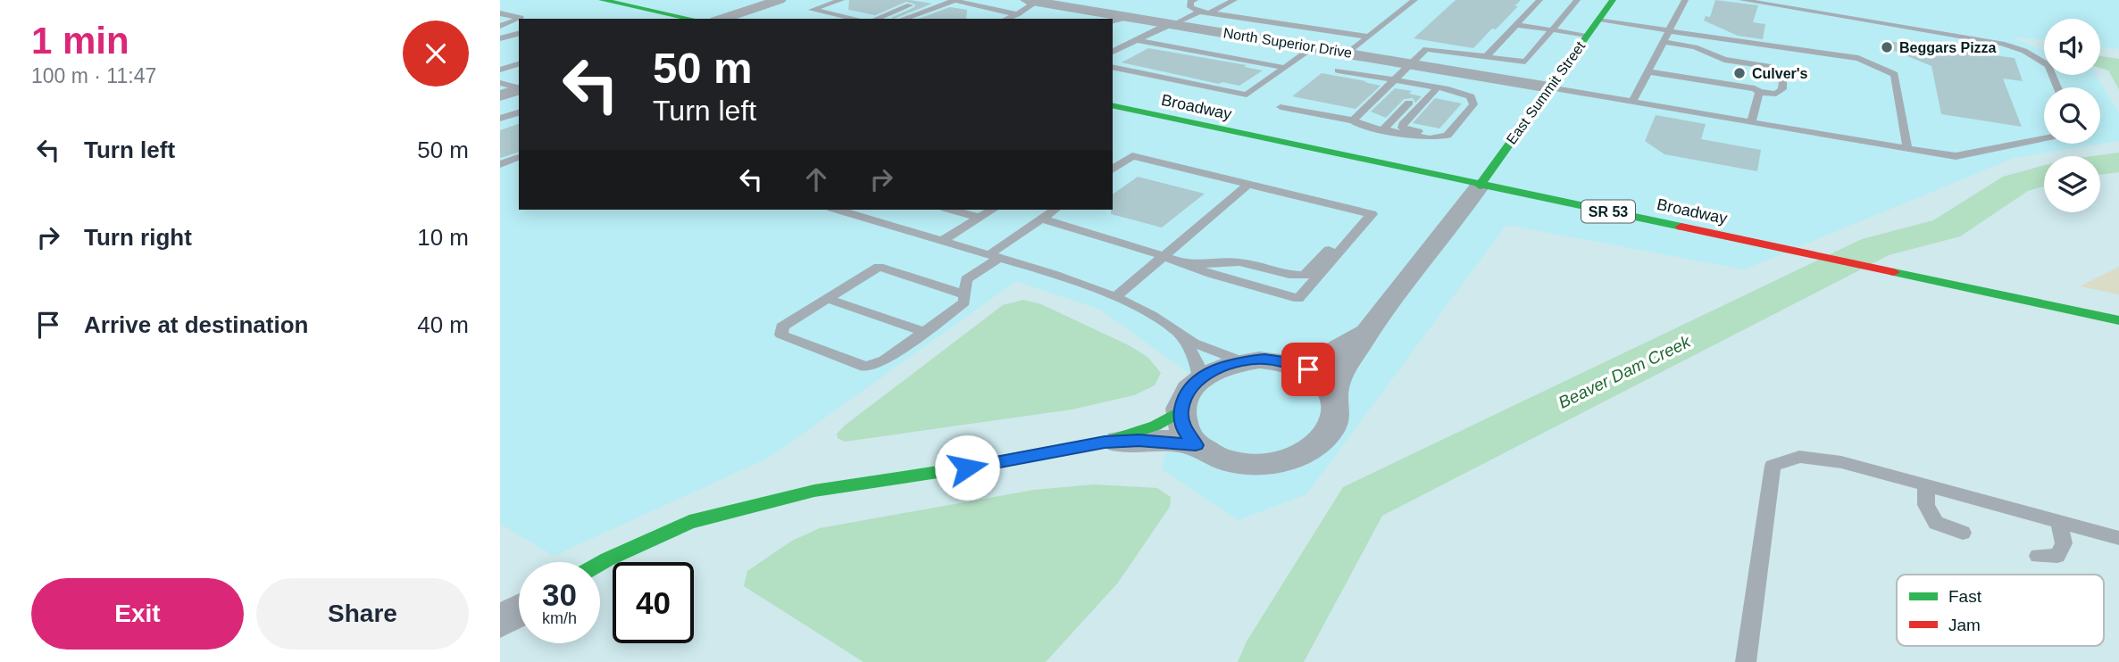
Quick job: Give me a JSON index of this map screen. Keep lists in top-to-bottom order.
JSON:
{
  "streets": {
    "main road": ["East Summit Street", "Broadway", "SR 53"],
    "street": ["North Superior Drive"]
  },
  "crossings": [
    ["North Superior Drive", "East Summit Street"],
    ["East Summit Street", "Broadway"]
  ],
  "water": ["Beaver Dam Creek"],
  "places": ["Beggars Pizza", "Culver's"],
  "legend": ["Fast", "Jam"],
  "page": {
    "heading": ["1 min", "100 m · 11:47"],
    "turn": ["50 m", "Turn left"],
    "list": [
      {
        "name": "Turn left",
        "value": "50 m"
      },
      {
        "name": "Turn right",
        "value": "10 m"
      },
      {
        "name": "Arrive at destination",
        "value": "40 m"
      }
    ],
    "speed": "30 km/h",
    "limit": "40",
    "buttons": ["Exit", "Share"]
  }
}
